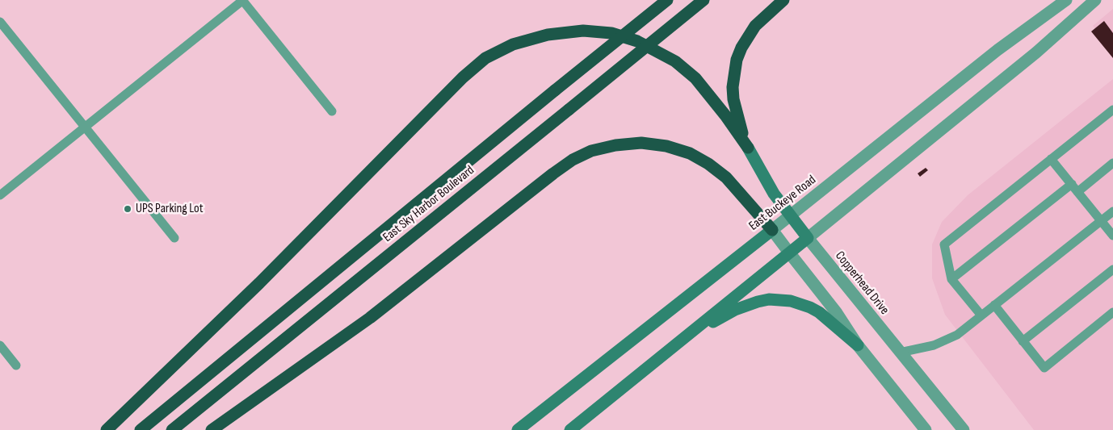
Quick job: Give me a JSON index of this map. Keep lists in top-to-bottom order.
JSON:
{
  "streets": {
    "highway": ["East Sky Harbor Boulevard"],
    "main road": ["East Buckeye Road", "Copperhead Drive"]
  },
  "crossings": [
    ["East Buckeye Road", "Copperhead Drive"]
  ],
  "places": ["UPS Parking Lot"]
}
